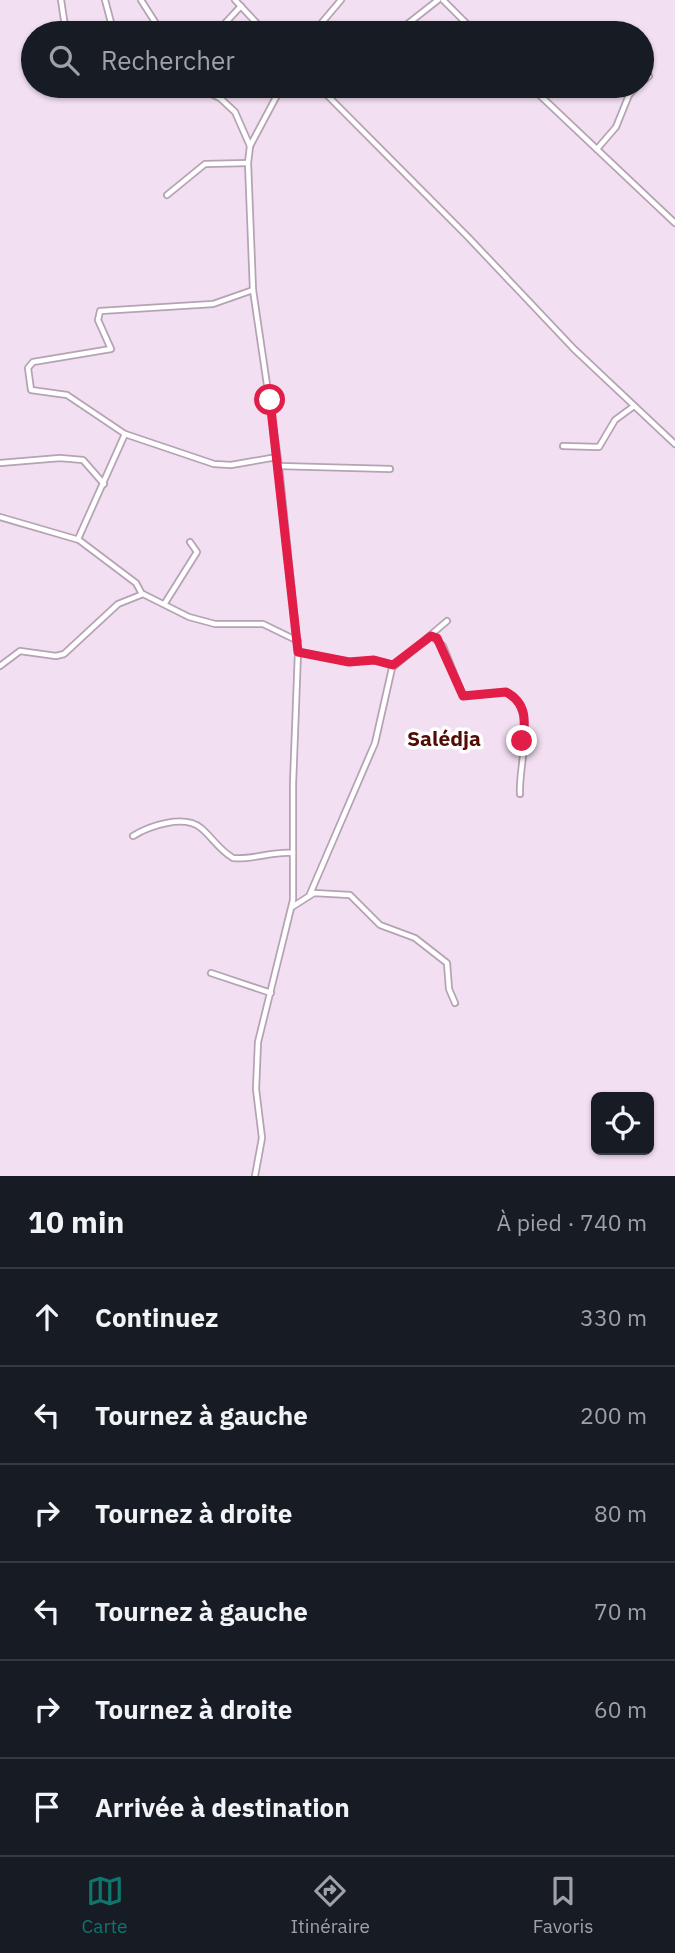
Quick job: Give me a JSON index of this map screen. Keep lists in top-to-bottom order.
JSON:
{
  "districts": ["Salédja"],
  "page": {
    "search": "Rechercher",
    "heading": ["10 min", "À pied · 740 m"],
    "list": [
      ["Continuez", "330 m"],
      ["Tournez à gauche", "200 m"],
      ["Tournez à droite", "80 m"],
      ["Tournez à gauche", "70 m"],
      ["Tournez à droite", "60 m"],
      "Arrivée à destination"
    ],
    "nav": ["Carte", "Itinéraire", "Favoris"]
  }
}
